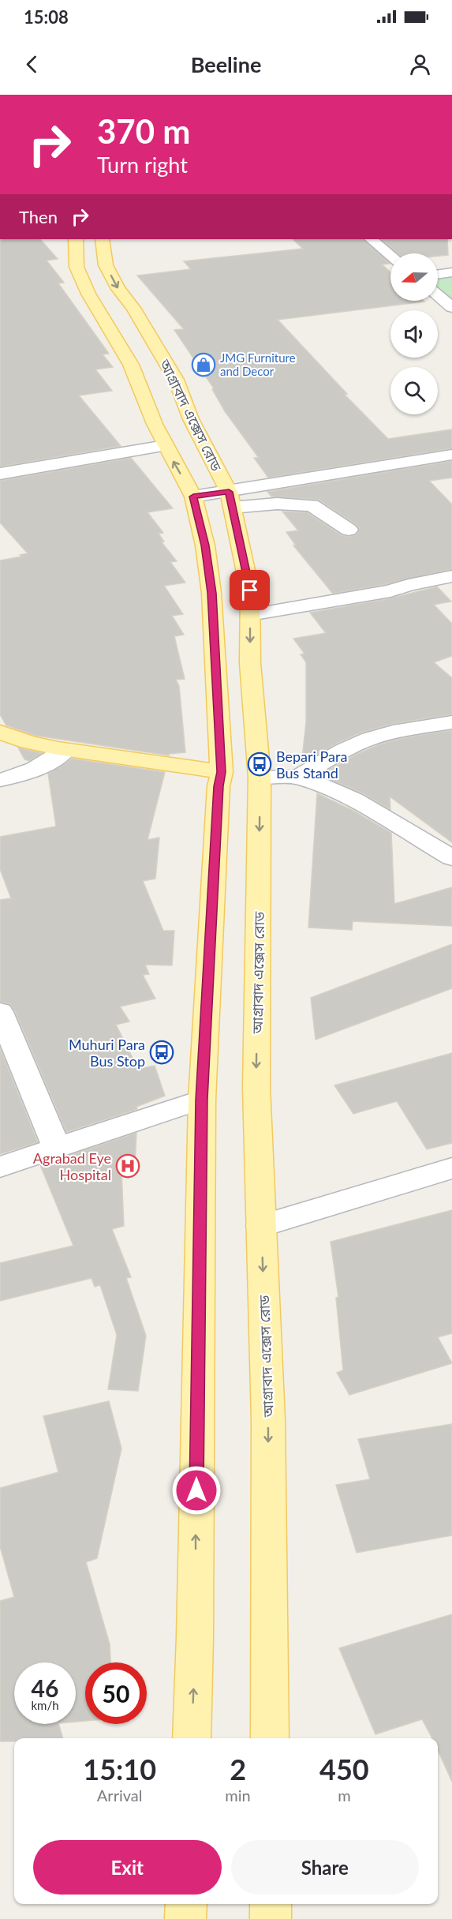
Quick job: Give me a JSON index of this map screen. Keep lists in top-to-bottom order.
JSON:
{
  "streets": {
    "main road": ["আগ্রাবাদ এক্সেস রোড"]
  },
  "places": {
    "shop": ["JMG Furniture and Decor"],
    "bus stop": ["Bepari Para Bus Stand", "Muhuri Para Bus Stop"],
    "hospital": ["Agrabad Eye Hospital"]
  },
  "north": "left",
  "page": {
    "status": "15:08",
    "header": "Beeline",
    "turn": ["370 m", "Turn right"],
    "then": "Then",
    "speed": "46 km/h",
    "limit": "50",
    "eta": [
      "15:10",
      "Arrival",
      "2",
      "min",
      "450",
      "m"
    ],
    "buttons": ["Exit", "Share"]
  }
}
